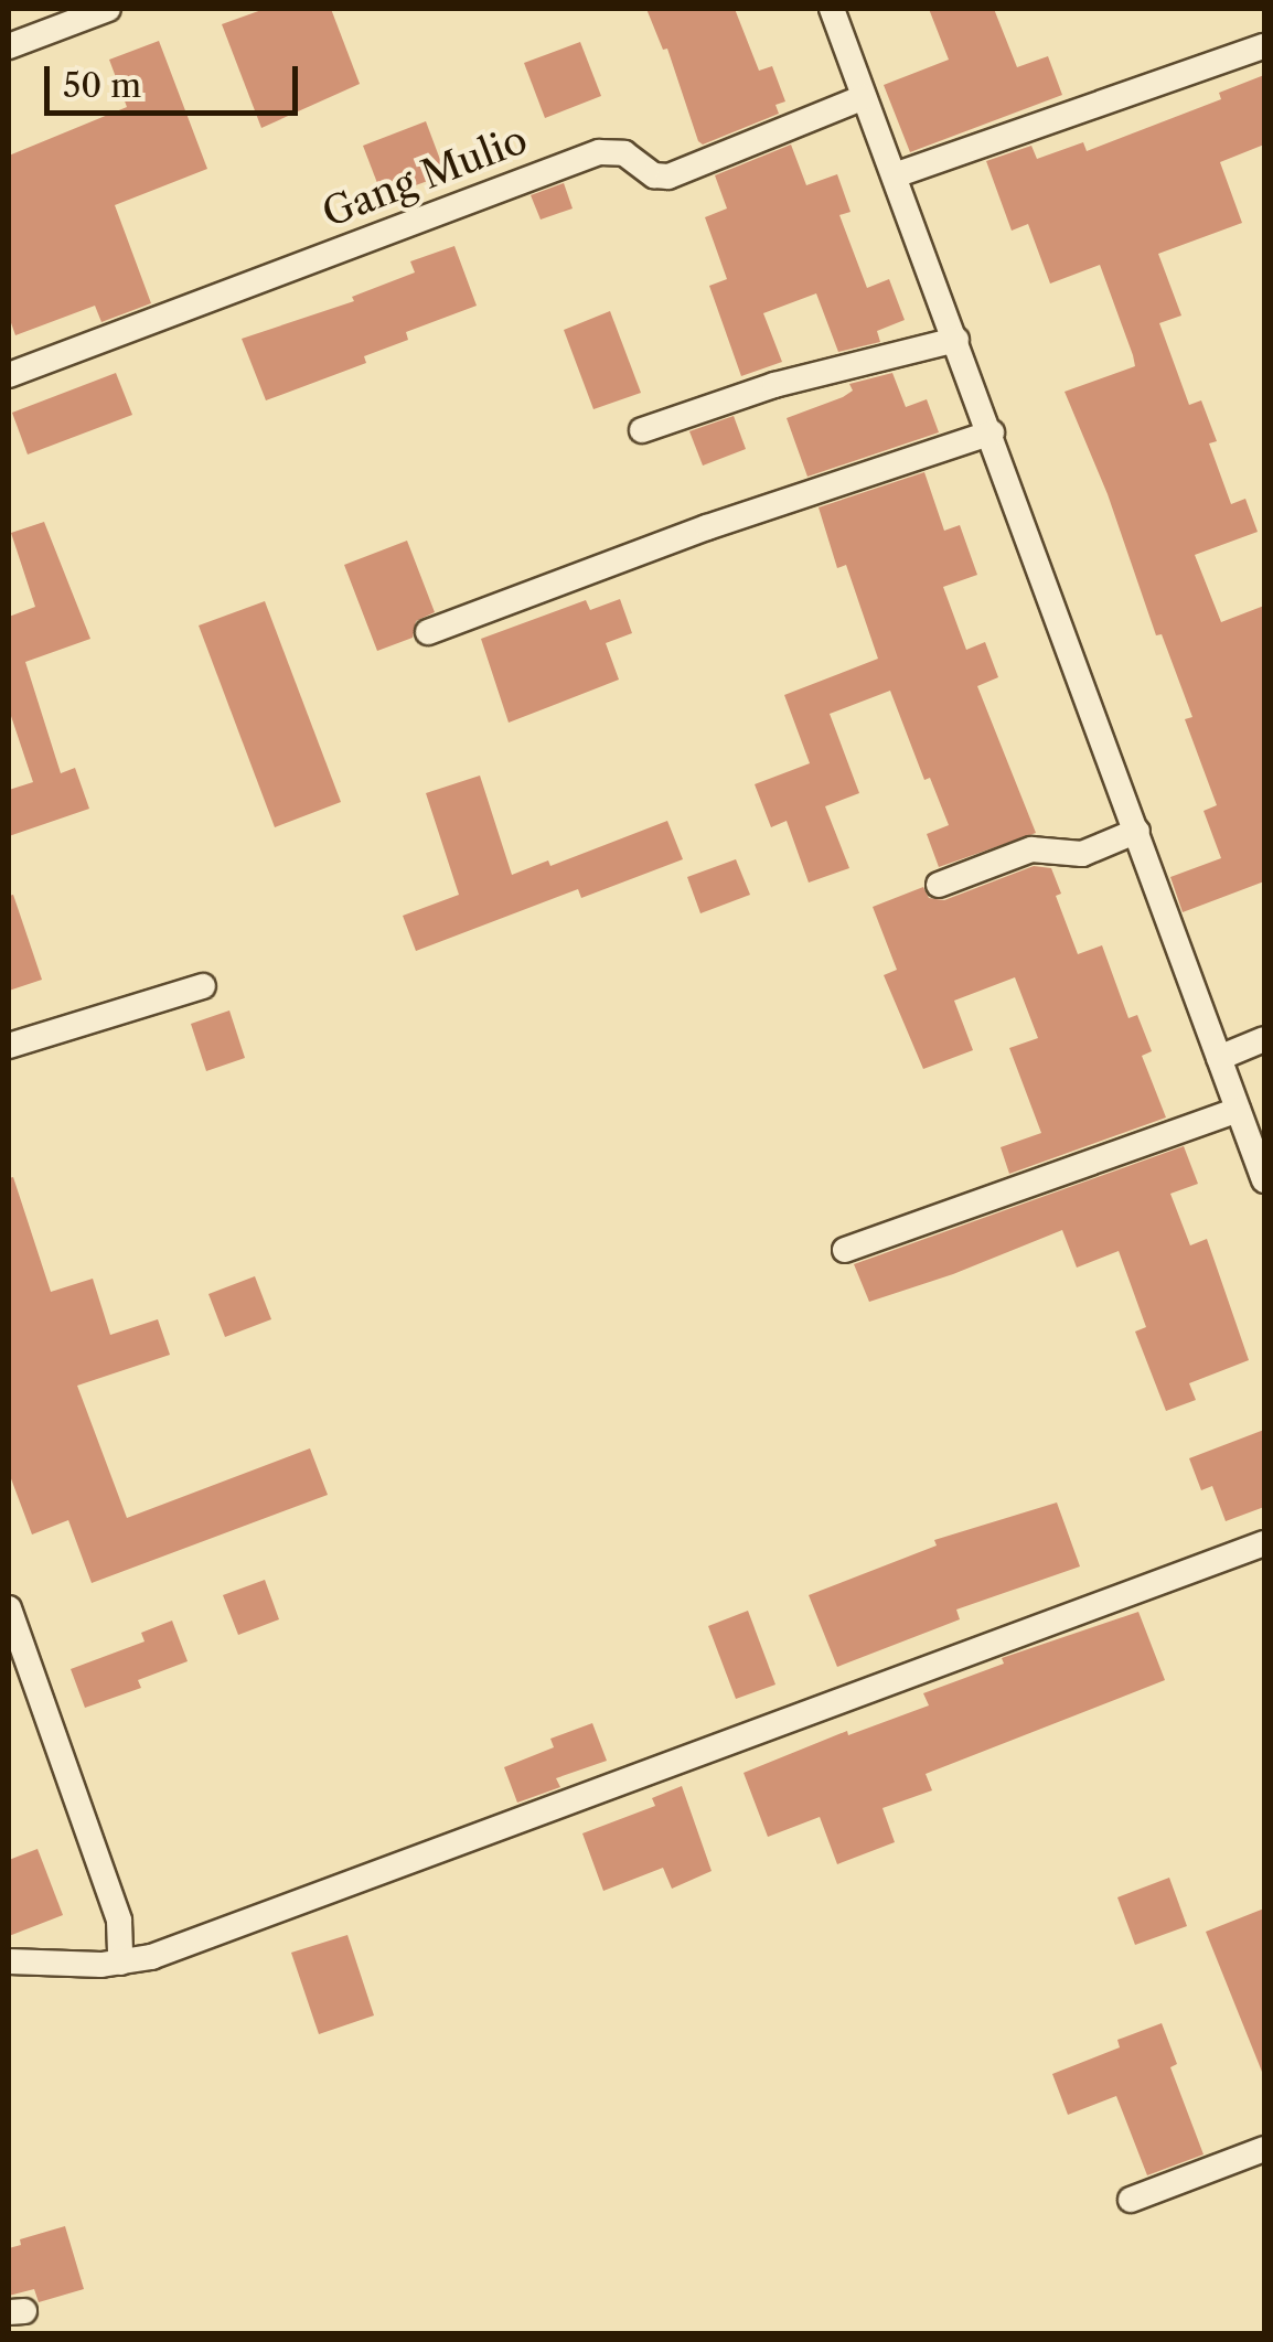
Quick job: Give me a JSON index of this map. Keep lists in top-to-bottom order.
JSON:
{
  "streets": {
    "street": ["Gang Mulio"]
  },
  "scale_bar": "50 m"
}
